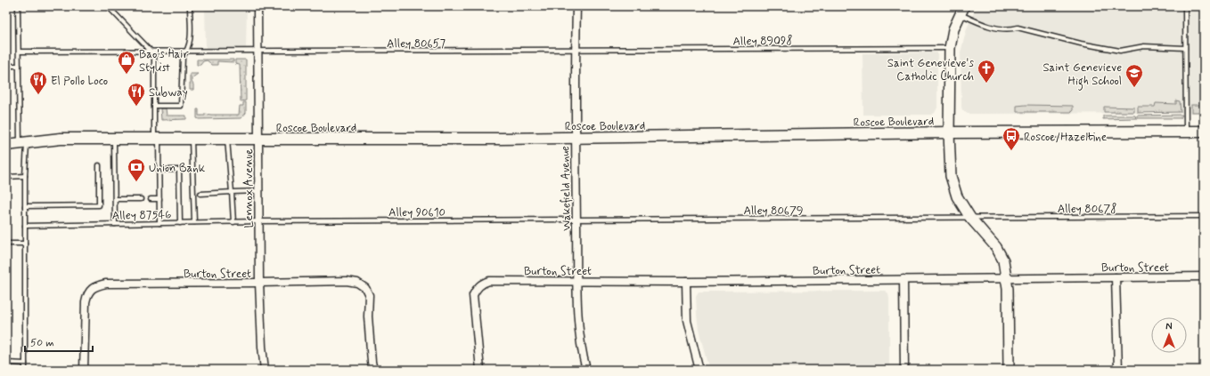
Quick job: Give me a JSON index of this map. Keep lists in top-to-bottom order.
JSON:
{
  "streets": {
    "main road": ["Roscoe Boulevard"],
    "street": ["Lennox Avenue", "Wakefield Avenue", "Burton Street"],
    "lane": [
      "Alley 89098",
      "Alley 80657",
      "Alley 80678",
      "Alley 80679",
      "Alley 90610",
      "Alley 87546"
    ]
  },
  "crossings": [
    ["Alley 89098", "Alley 80657"],
    ["Alley 89098", "Wakefield Avenue"],
    ["Alley 80657", "Lennox Avenue"],
    ["Alley 80657", "Wakefield Avenue"],
    ["Roscoe Boulevard", "Lennox Avenue"],
    ["Roscoe Boulevard", "Wakefield Avenue"],
    ["Lennox Avenue", "Alley 90610"],
    ["Lennox Avenue", "Alley 87546"],
    ["Lennox Avenue", "Burton Street"],
    ["Wakefield Avenue", "Alley 80679"],
    ["Wakefield Avenue", "Alley 90610"],
    ["Wakefield Avenue", "Burton Street"],
    ["Alley 80678", "Alley 80679"],
    ["Alley 80679", "Alley 90610"],
    ["Alley 90610", "Alley 87546"]
  ],
  "places": {
    "shop": ["Bao's Hair Stylist"],
    "church": ["Saint Genevieve's Catholic Church"],
    "school or university": ["Saint Genevieve High School"],
    "restaurant": ["El Pollo Loco", "Subway"],
    "bus stop": ["Roscoe/Hazeltine"],
    "bank": ["Union Bank"]
  },
  "scale_bar": "50 m",
  "north": "top"
}
